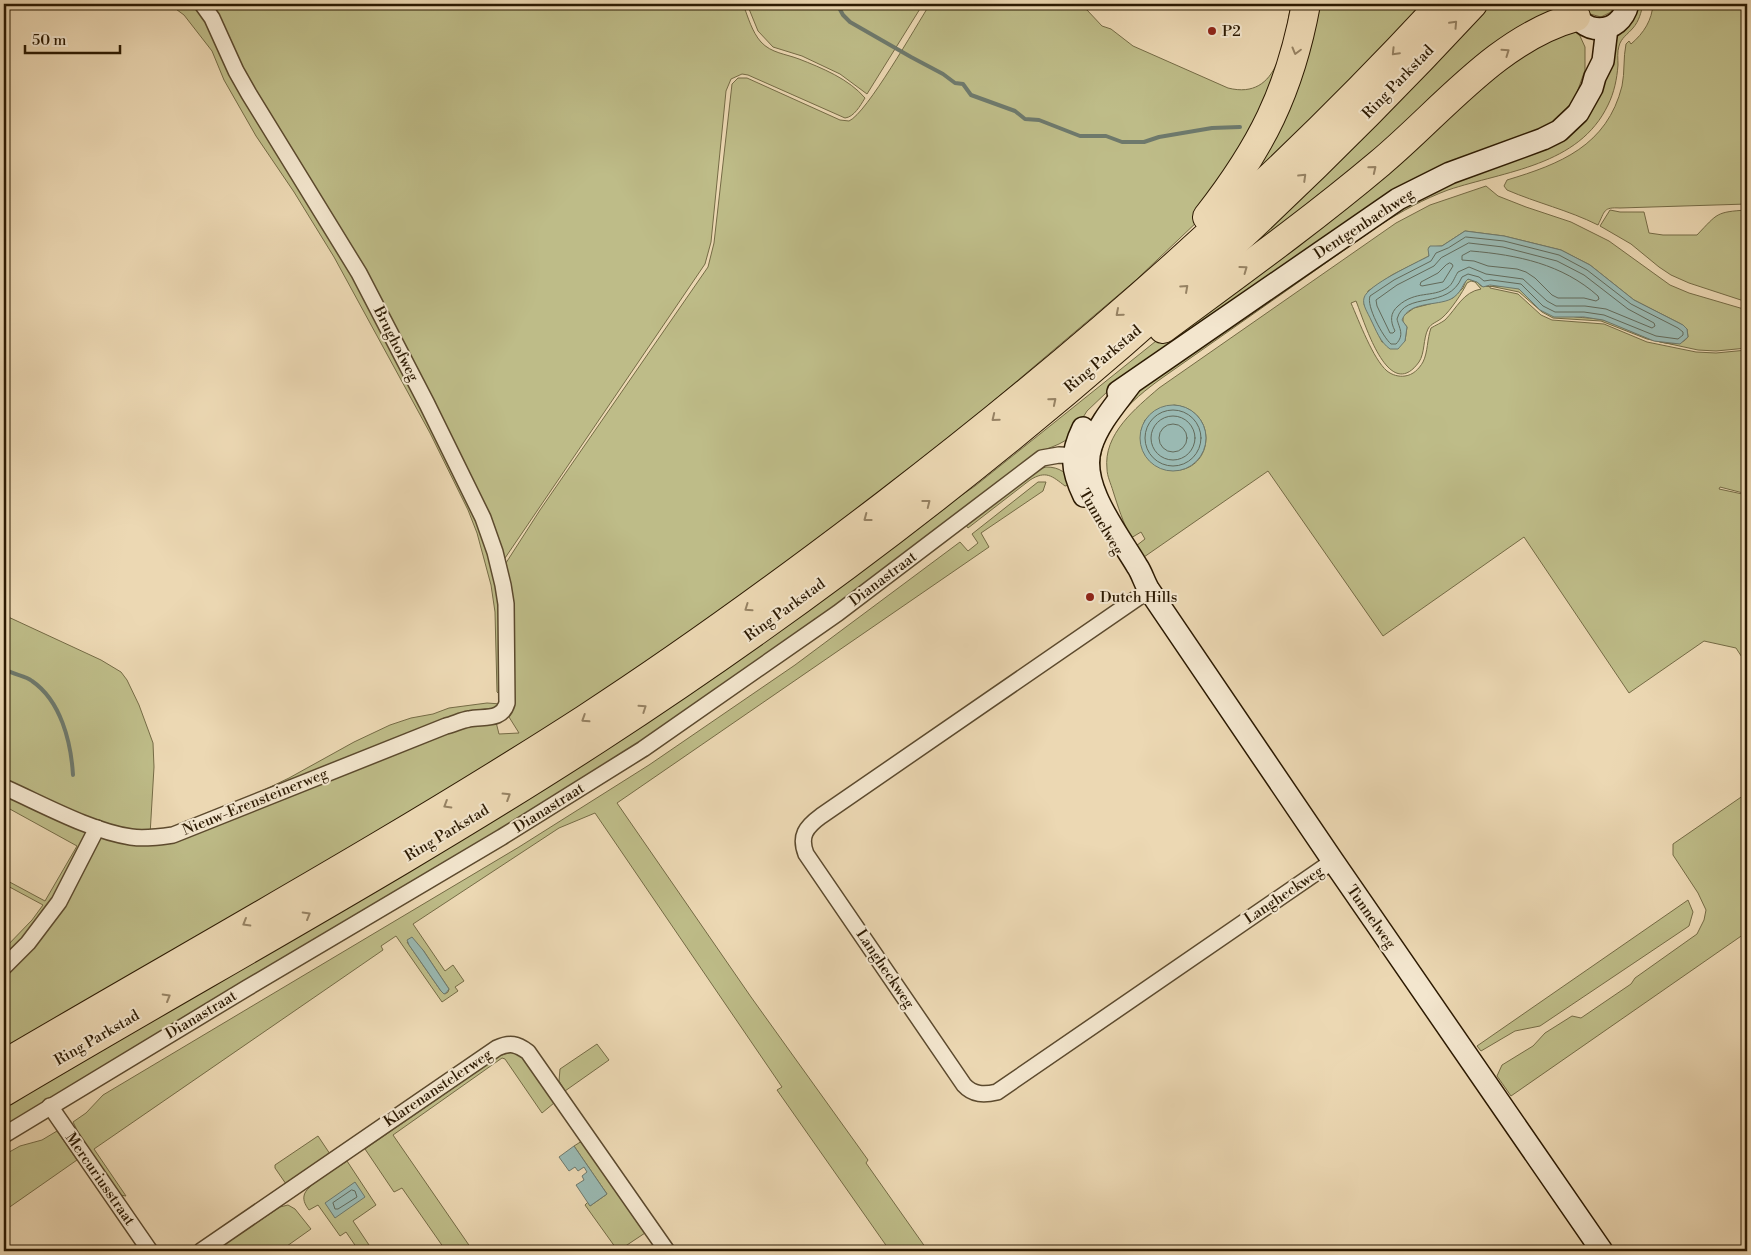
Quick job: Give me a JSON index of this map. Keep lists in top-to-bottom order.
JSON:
{
  "streets": {
    "highway": ["Ring Parkstad"],
    "street": [
      "Dentgenbachweg",
      "Brughofweg",
      "Tunnelweg",
      "Dianastraat",
      "Nieuw-Erensteinerweg",
      "Langheckweg",
      "Klarenanstelerweg",
      "Mercuriusstraat"
    ]
  },
  "crossings": [
    ["Dentgenbachweg", "Tunnelweg"],
    ["Dentgenbachweg", "Dianastraat"],
    ["Brughofweg", "Nieuw-Erensteinerweg"],
    ["Tunnelweg", "Dianastraat"],
    ["Tunnelweg", "Langheckweg"],
    ["Dianastraat", "Mercuriusstraat"]
  ],
  "places": ["P2", "Dutch Hills"],
  "scale_bar": "50 m"
}
